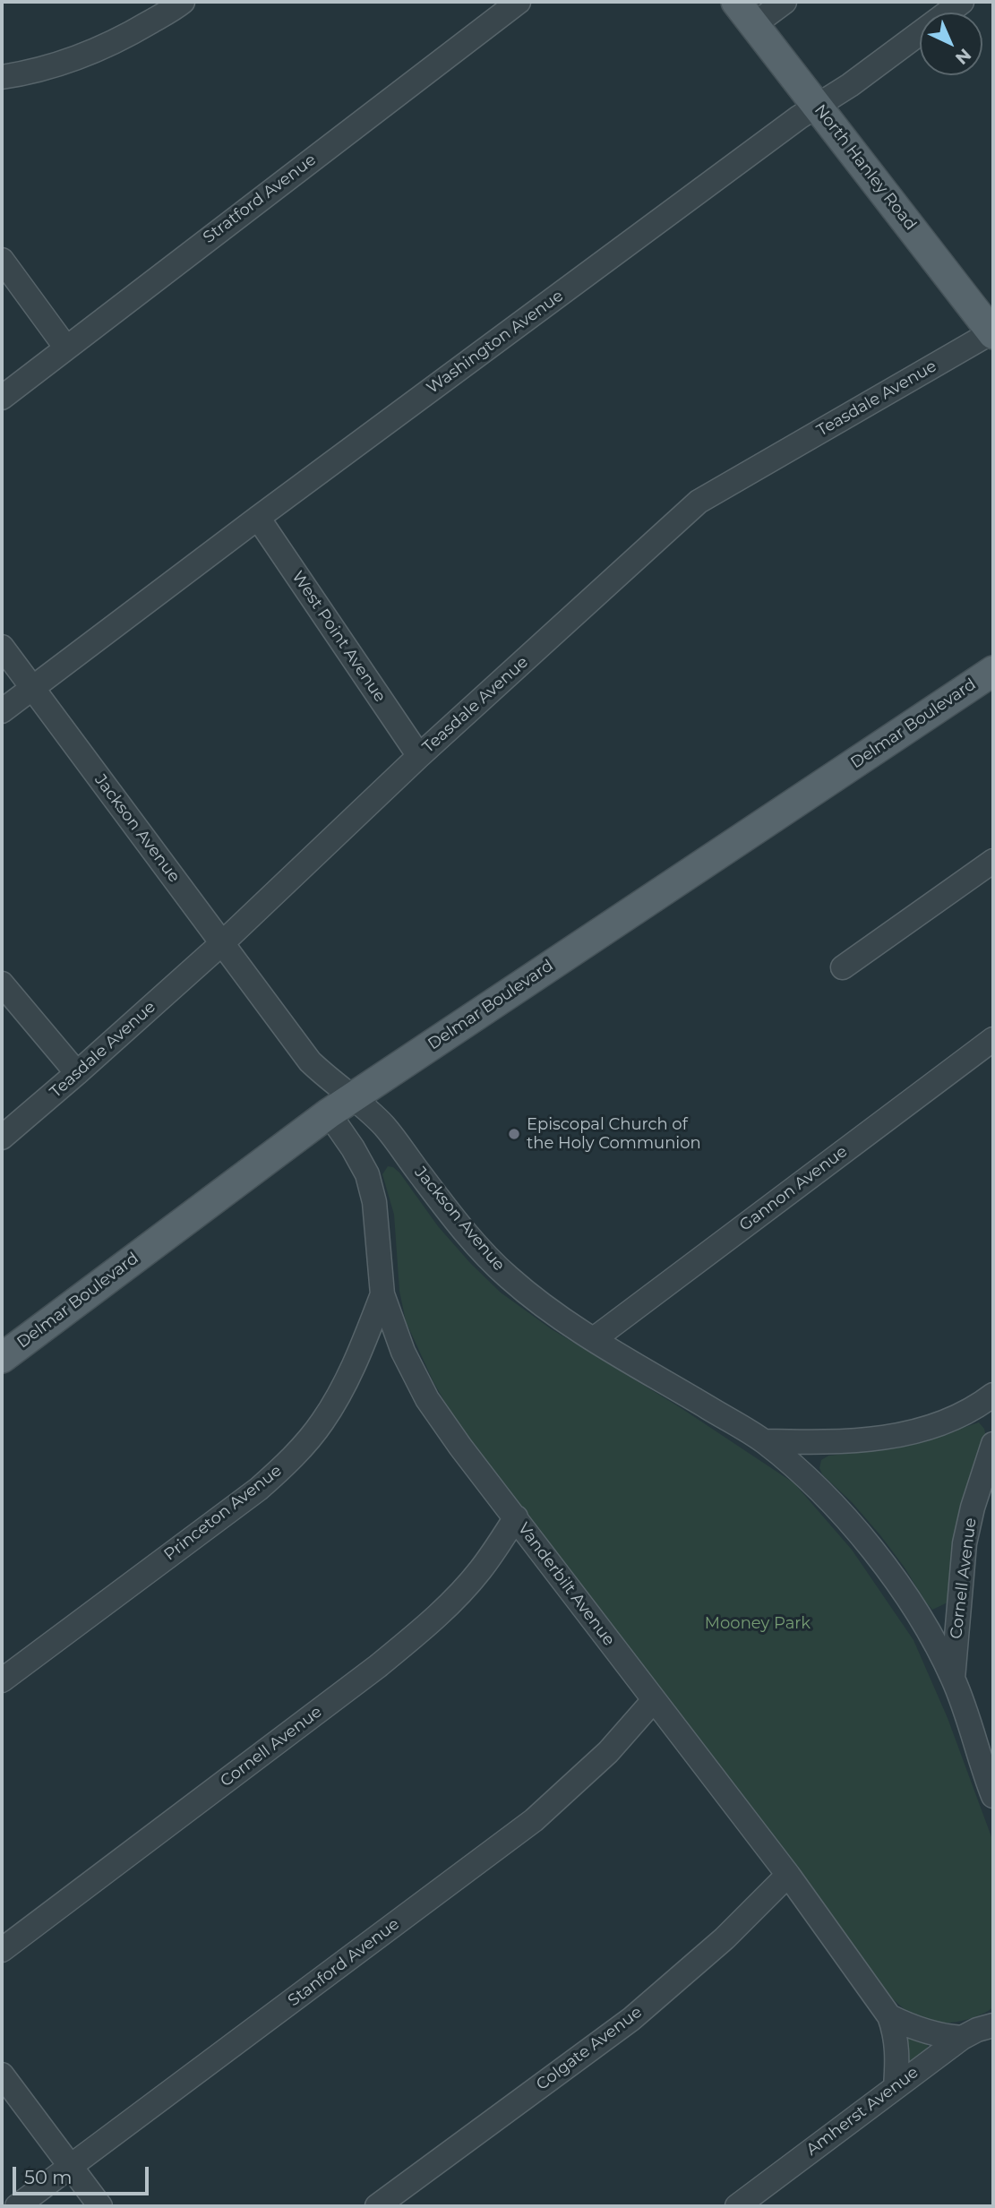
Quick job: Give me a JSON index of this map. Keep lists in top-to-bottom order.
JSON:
{
  "streets": {
    "main road": ["North Hanley Road", "Delmar Boulevard"],
    "street": [
      "Stratford Avenue",
      "Washington Avenue",
      "Teasdale Avenue",
      "West Point Avenue",
      "Jackson Avenue",
      "Gannon Avenue",
      "Princeton Avenue",
      "Cornell Avenue",
      "Vanderbilt Avenue",
      "Stanford Avenue",
      "Colgate Avenue",
      "Amherst Avenue"
    ]
  },
  "crossings": [
    ["North Hanley Road", "Washington Avenue"],
    ["North Hanley Road", "Teasdale Avenue"],
    ["Washington Avenue", "West Point Avenue"],
    ["Washington Avenue", "Jackson Avenue"],
    ["Teasdale Avenue", "West Point Avenue"],
    ["Teasdale Avenue", "Jackson Avenue"],
    ["Delmar Boulevard", "Jackson Avenue"],
    ["Delmar Boulevard", "Vanderbilt Avenue"],
    ["Jackson Avenue", "Gannon Avenue"],
    ["Jackson Avenue", "Cornell Avenue"],
    ["Jackson Avenue", "Vanderbilt Avenue"],
    ["Princeton Avenue", "Vanderbilt Avenue"],
    ["Cornell Avenue", "Vanderbilt Avenue"],
    ["Vanderbilt Avenue", "Stanford Avenue"],
    ["Vanderbilt Avenue", "Colgate Avenue"],
    ["Vanderbilt Avenue", "Amherst Avenue"]
  ],
  "parks": ["Mooney Park"],
  "places": ["Episcopal Church of the Holy Communion"],
  "scale_bar": "50 m",
  "north": "bottom right"
}
